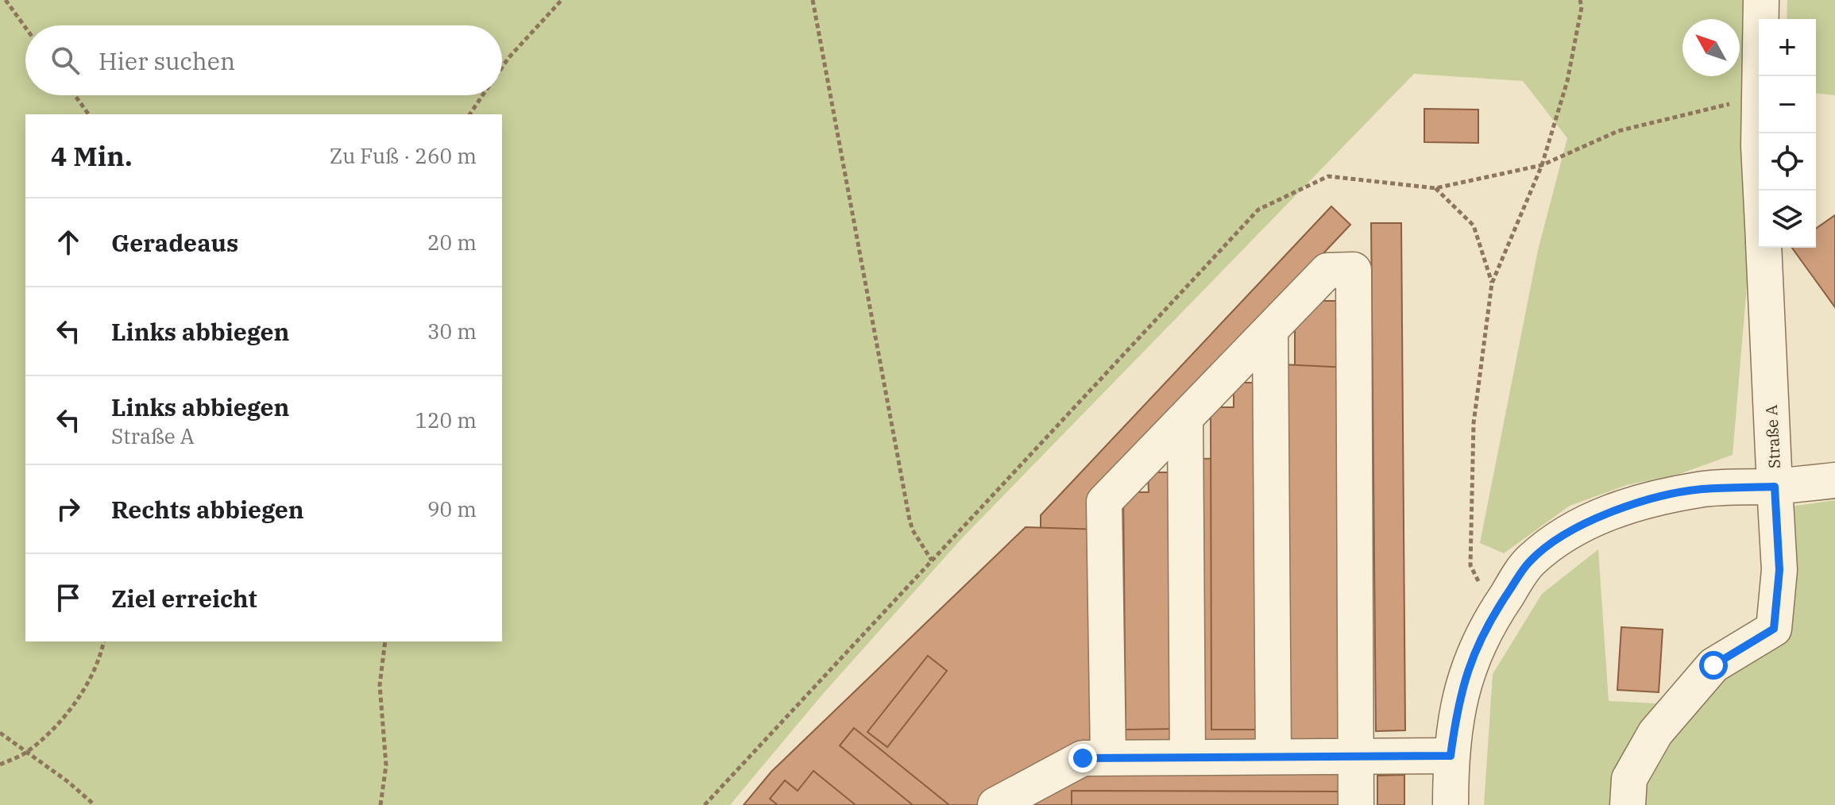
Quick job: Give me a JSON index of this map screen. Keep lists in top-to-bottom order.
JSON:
{
  "streets": {
    "street": ["Straße A"]
  },
  "north": "top left",
  "page": {
    "map_buttons": ["+", "−"],
    "search": "Hier suchen",
    "heading": ["4 Min.", "Zu Fuß · 260 m"],
    "list": [
      ["Geradeaus", "20 m"],
      ["Links abbiegen", "30 m"],
      ["Links abbiegen", "Straße A", "120 m"],
      ["Rechts abbiegen", "90 m"],
      "Ziel erreicht"
    ]
  }
}
